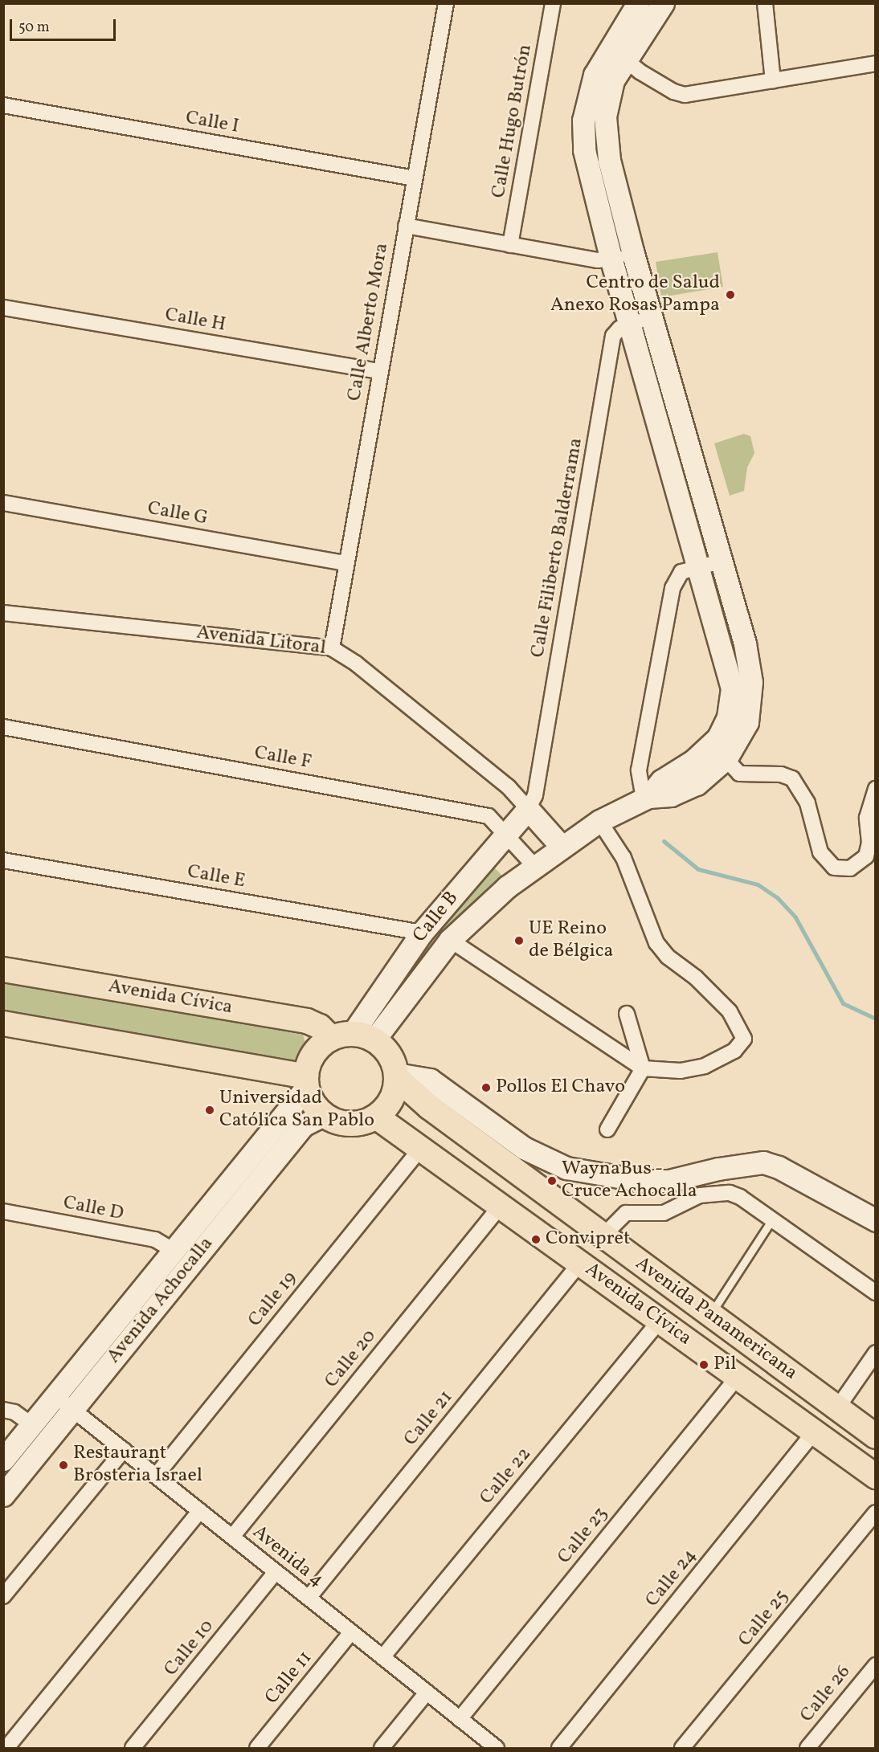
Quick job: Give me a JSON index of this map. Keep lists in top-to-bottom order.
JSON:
{
  "streets": {
    "main road": ["Avenida Cívica", "Avenida Panamericana"],
    "street": [
      "Calle Hugo Butrón",
      "Calle I",
      "Calle H",
      "Calle Alberto Mora",
      "Calle G",
      "Calle Filiberto Balderrama",
      "Avenida Litoral",
      "Calle F",
      "Calle E",
      "Calle B",
      "Calle D",
      "Calle 19",
      "Avenida Achocalla",
      "Calle 20",
      "Calle 21",
      "Calle 22",
      "Calle 23",
      "Avenida 4",
      "Calle 24",
      "Calle 25",
      "Calle 10",
      "Calle 11",
      "Calle 26"
    ]
  },
  "crossings": [
    ["Calle I", "Calle Alberto Mora"],
    ["Calle H", "Calle Alberto Mora"],
    ["Calle Alberto Mora", "Calle G"],
    ["Calle Alberto Mora", "Avenida Litoral"],
    ["Calle Filiberto Balderrama", "Avenida Litoral"],
    ["Calle Filiberto Balderrama", "Calle B"],
    ["Avenida Litoral", "Calle B"],
    ["Calle F", "Calle B"],
    ["Calle E", "Calle B"],
    ["Calle B", "Avenida Cívica"],
    ["Calle B", "Avenida Achocalla"],
    ["Calle B", "Avenida Panamericana"],
    ["Avenida Cívica", "Calle 19"],
    ["Avenida Cívica", "Avenida Achocalla"],
    ["Avenida Cívica", "Avenida Panamericana"],
    ["Avenida Cívica", "Calle 20"],
    ["Avenida Cívica", "Calle 21"],
    ["Avenida Cívica", "Calle 22"],
    ["Avenida Cívica", "Calle 23"],
    ["Avenida Cívica", "Calle 24"],
    ["Calle D", "Avenida Achocalla"],
    ["Calle 19", "Avenida 4"],
    ["Avenida Achocalla", "Avenida Panamericana"],
    ["Avenida Achocalla", "Avenida 4"],
    ["Calle 20", "Avenida 4"],
    ["Calle 21", "Avenida 4"],
    ["Calle 22", "Avenida 4"],
    ["Calle 23", "Avenida 4"],
    ["Avenida 4", "Calle 10"],
    ["Avenida 4", "Calle 11"]
  ],
  "places": [
    "Centro de Salud Anexo Rosas Pampa",
    "UE Reino de Bélgica",
    "Pollos El Chavo",
    "Universidad Católica San Pablo",
    "WaynaBus - Cruce Achocalla",
    "Convipret",
    "Pil",
    "Restaurant Brosteria Israel"
  ],
  "scale_bar": "50 m"
}
